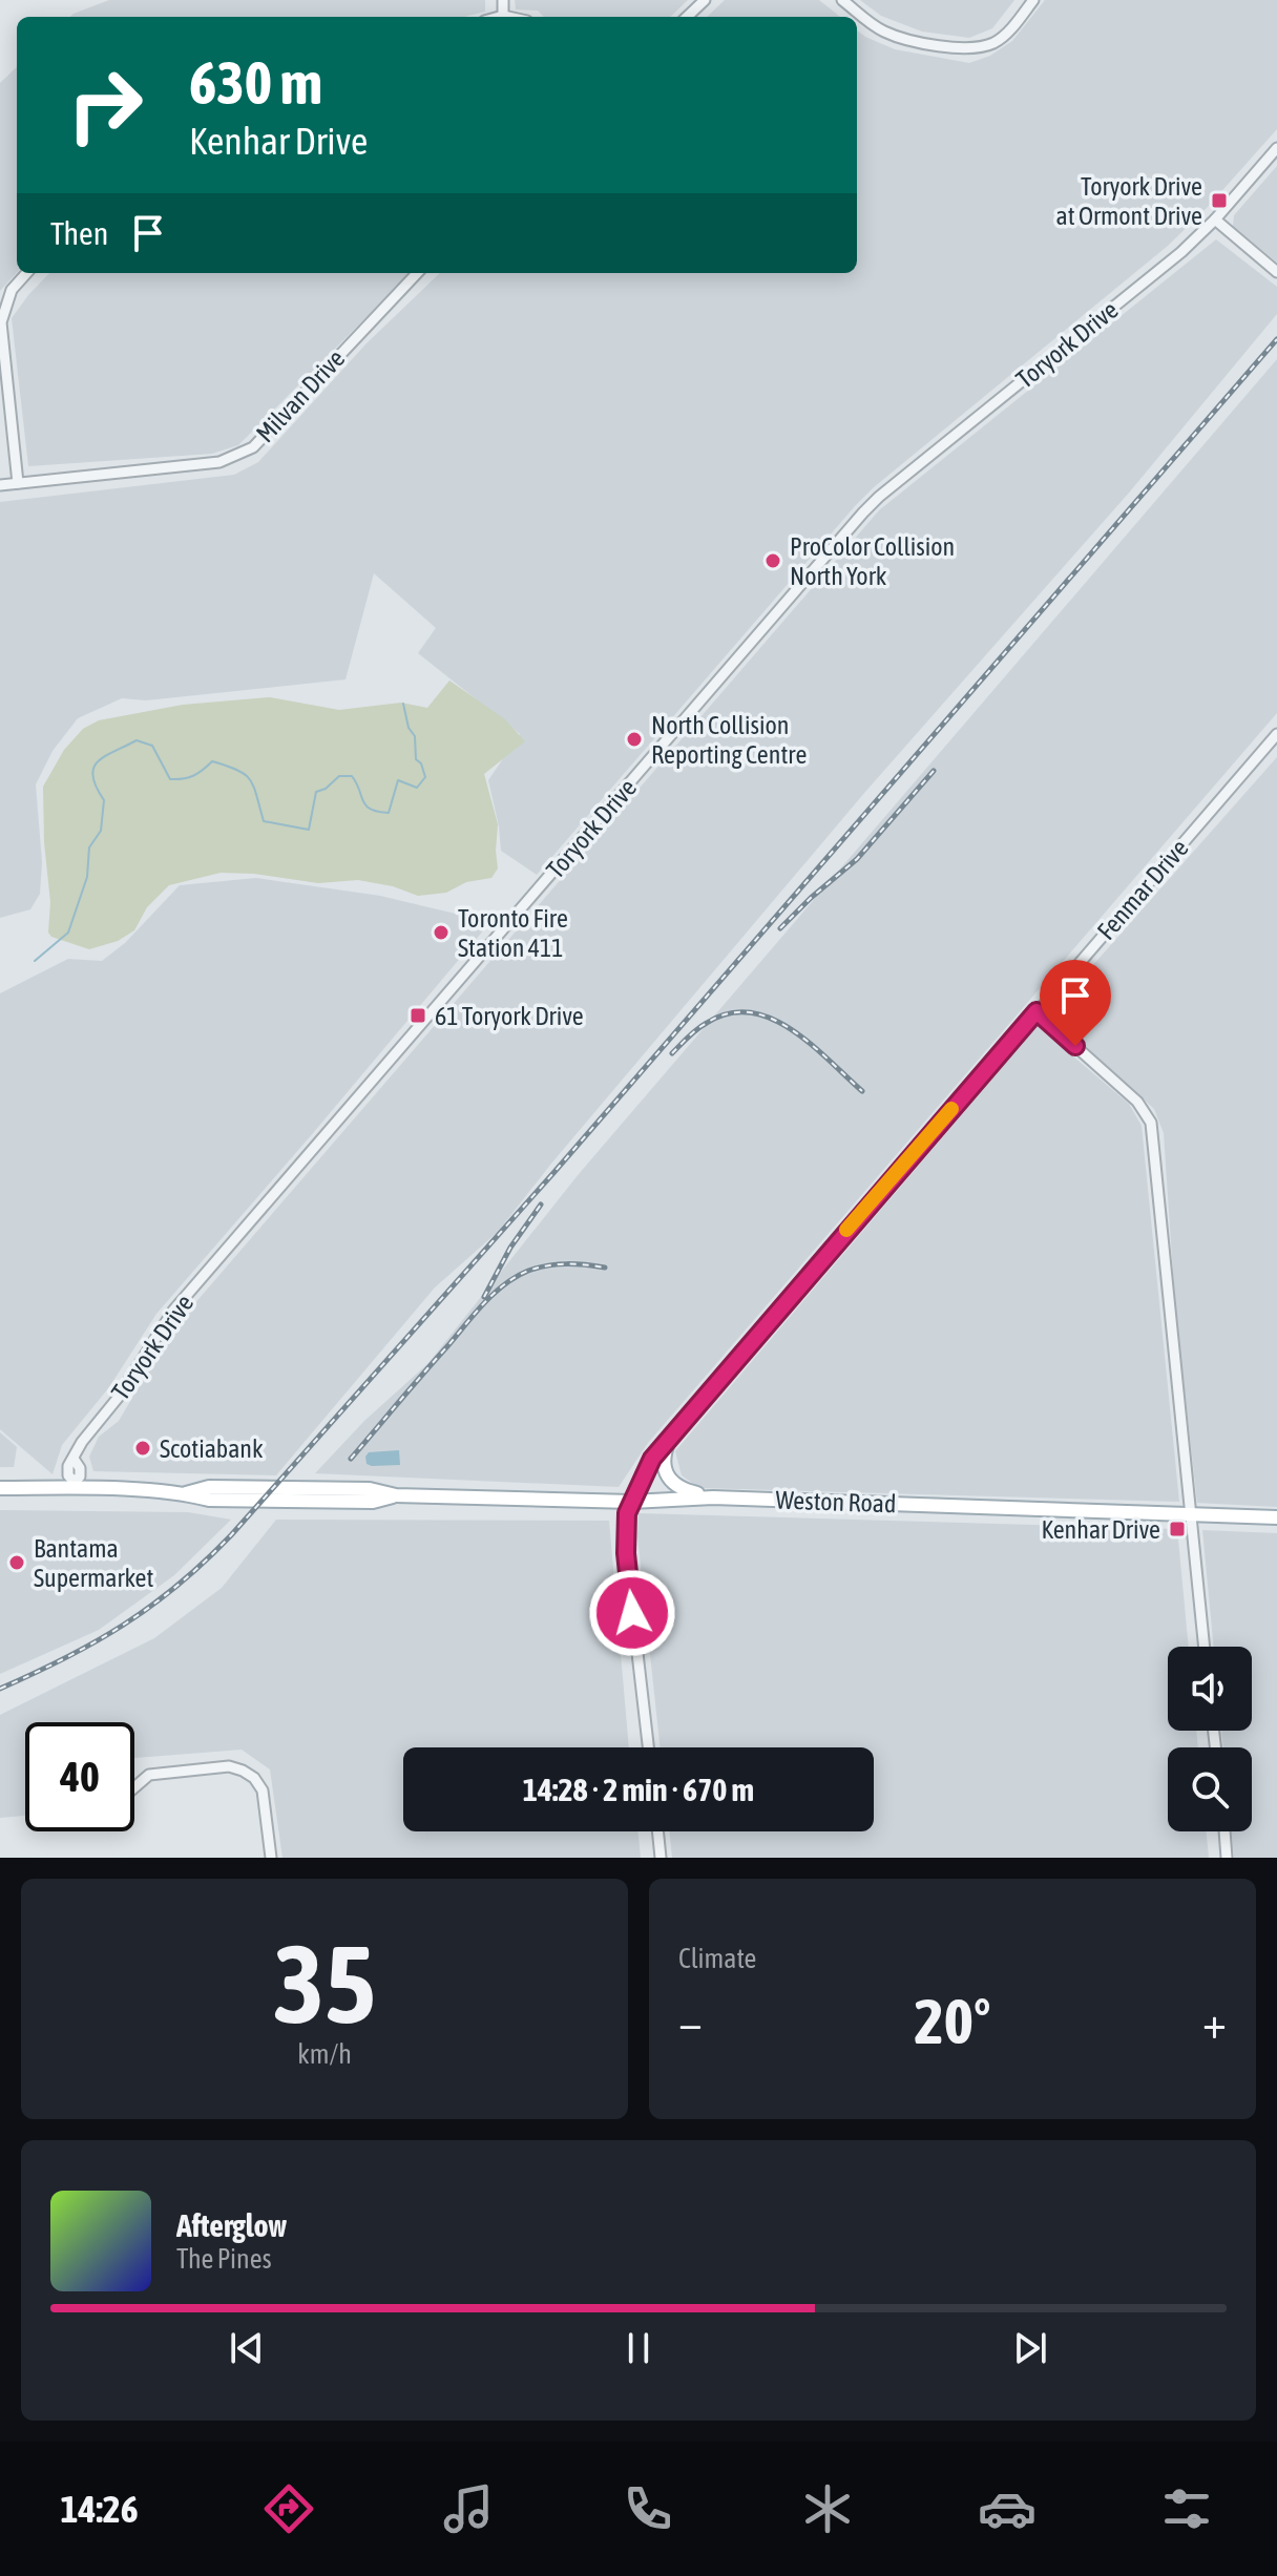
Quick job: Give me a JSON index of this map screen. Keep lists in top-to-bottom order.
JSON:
{
  "streets": {
    "main road": ["Weston Road"],
    "street": ["Toryork Drive", "Milvan Drive", "Fenmar Drive"]
  },
  "crossings": [
    ["Toryork Drive", "Weston Road"],
    ["Fenmar Drive", "Weston Road"]
  ],
  "places": {
    "transit": ["Toryork Drive at Ormont Drive", "61 Toryork Drive", "Kenhar Drive"],
    "other": [
      "ProColor Collision North York",
      "North Collision Reporting Centre",
      "Toronto Fire Station 411",
      "Scotiabank",
      "Bantama Supermarket"
    ]
  },
  "page": {
    "turn": ["630 m", "Kenhar Drive"],
    "then": "Then",
    "limit": "40",
    "trip": "14:28 · 2 min · 670 m",
    "tile": [
      ["35", "km/h"],
      "Climate"
    ],
    "heat": ["−", "20°", "+"],
    "song": ["Afterglow", "The Pines"],
    "tabs": "14:26"
  }
}
